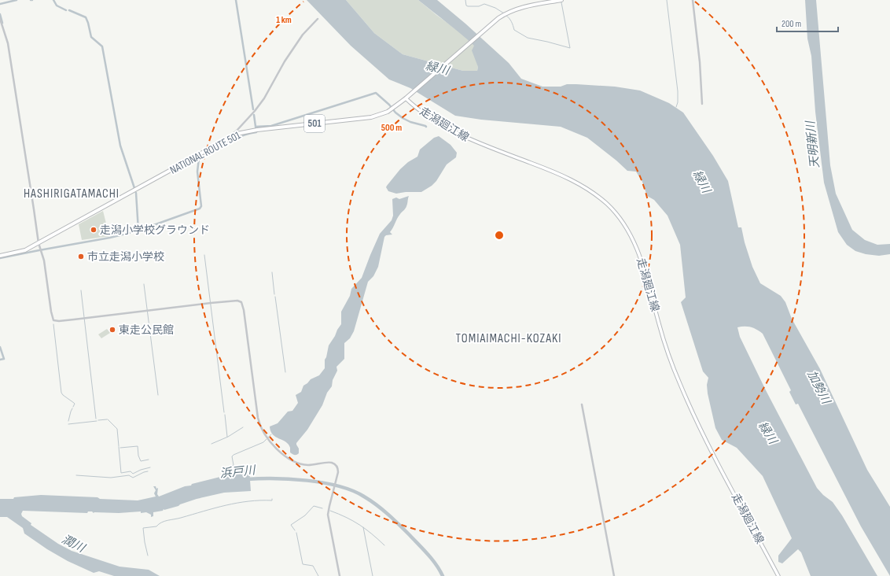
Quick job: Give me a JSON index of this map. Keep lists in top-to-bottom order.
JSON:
{
  "streets": {
    "highway": ["501", "NATIONAL ROUTE 501"],
    "main road": ["走潟廻江線"]
  },
  "crossings": [
    ["走潟廻江線", "NATIONAL ROUTE 501"]
  ],
  "districts": ["HASHIRIGATAMACHI", "TOMIAIMACHI-KOZAKI"],
  "water": [
    "緑川",
    "天明新川",
    "加勢川",
    "浜戸川",
    "潤川"
  ],
  "places": ["走潟小学校グラウンド", "市立走潟小学校", "東走公民館"],
  "scale_bar": "200 m",
  "rings": ["1 km", "500 m"]
}
